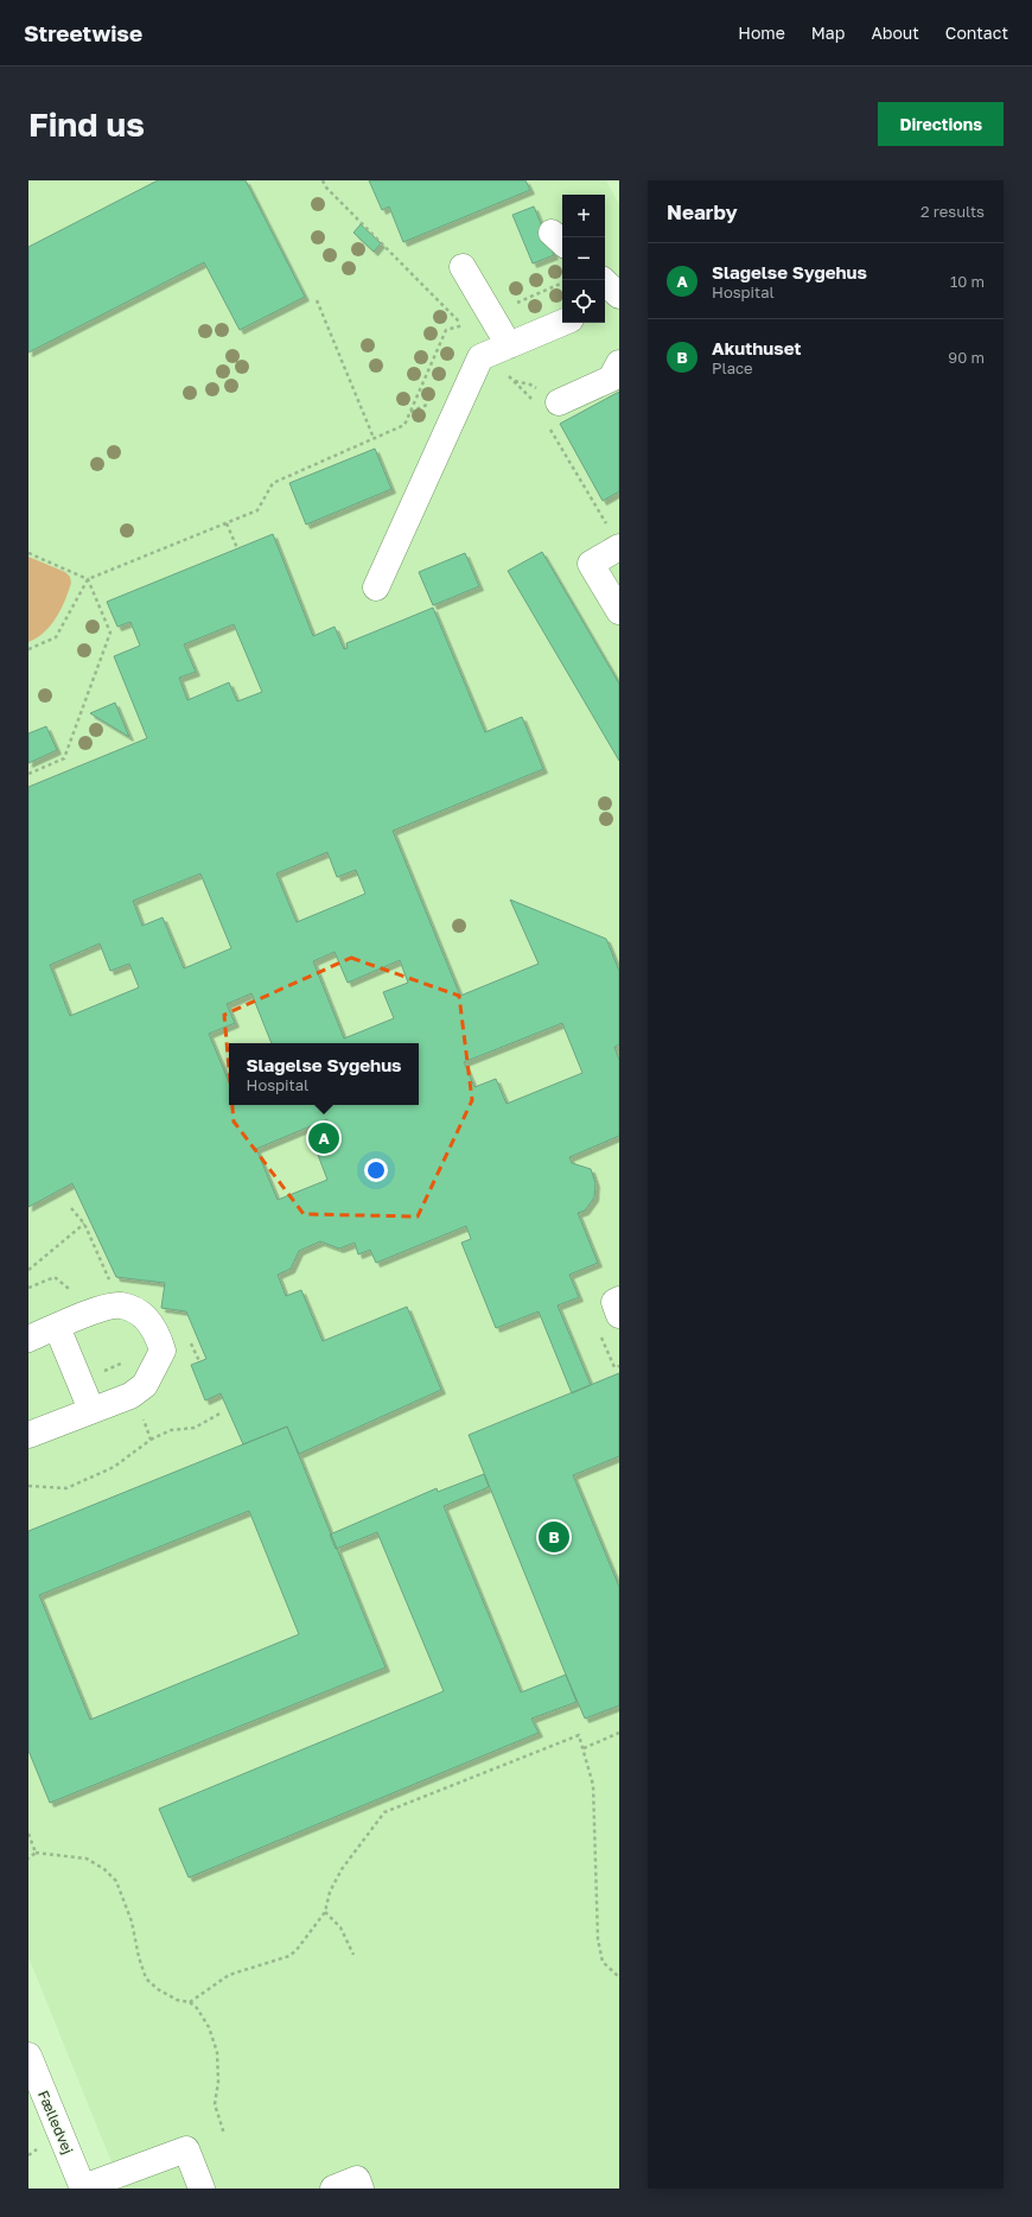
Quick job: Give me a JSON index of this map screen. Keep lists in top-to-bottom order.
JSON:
{
  "streets": {
    "street": ["Fælledvej"]
  },
  "page": {
    "header": "Streetwise",
    "nav": [
      "Home",
      "Map",
      "About",
      "Contact"
    ],
    "buttons": "Directions",
    "title": "Find us",
    "heading": ["Nearby", "2 results"],
    "map_buttons": ["+", "−"],
    "list": [
      {
        "mark": "A",
        "name": "Slagelse Sygehus",
        "note": "Hospital",
        "value": "10 m"
      },
      {
        "mark": "B",
        "name": "Akuthuset",
        "note": "Place",
        "value": "90 m"
      }
    ],
    "popup": ["Slagelse Sygehus", "Hospital"],
    "pins": ["A", "B"]
  }
}
